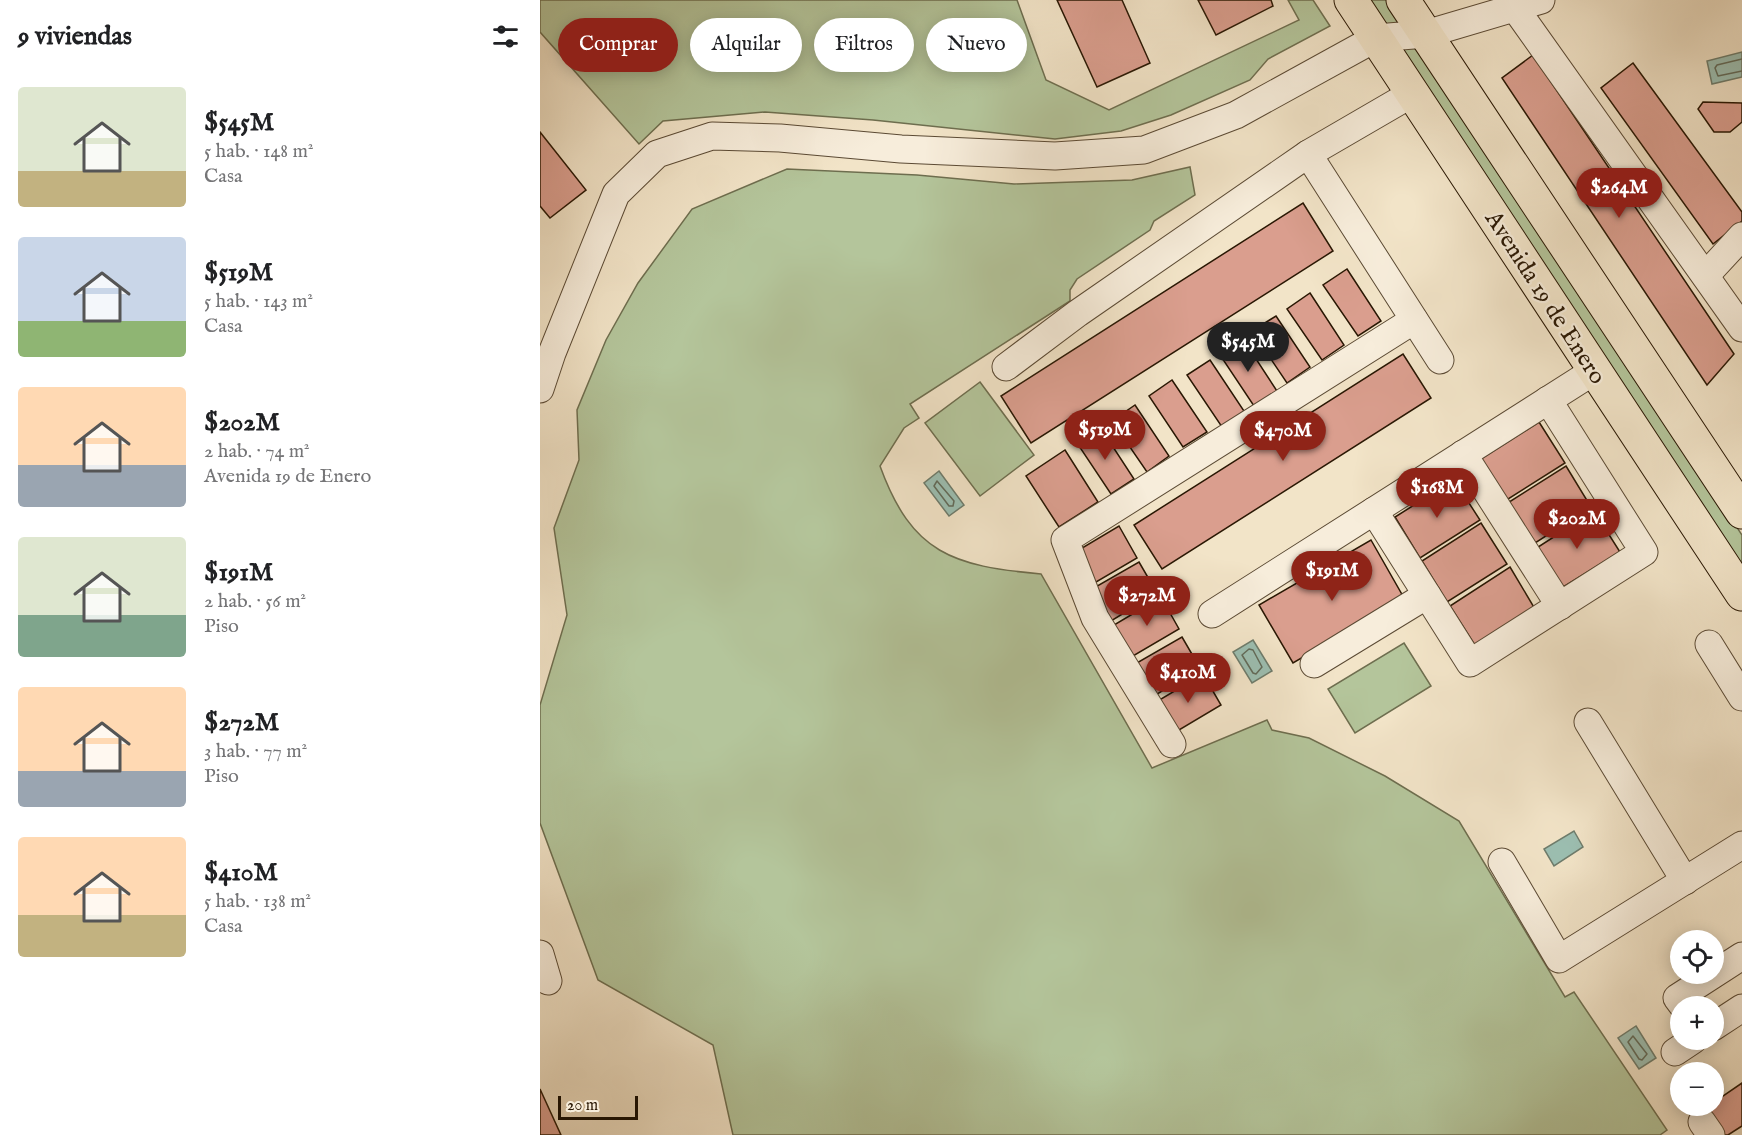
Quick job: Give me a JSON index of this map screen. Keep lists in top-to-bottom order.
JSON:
{
  "streets": {
    "main road": ["Avenida 19 de Enero"]
  },
  "scale_bar": "20 m",
  "page": {
    "heading": "9 viviendas",
    "chip": [
      "Comprar",
      "Alquilar",
      "Filtros",
      "Nuevo"
    ],
    "list": [
      {
        "name": "$545M",
        "note": "5 hab. · 148 m² · Casa"
      },
      {
        "name": "$519M",
        "note": "5 hab. · 143 m² · Casa"
      },
      {
        "name": "$202M",
        "note": "2 hab. · 74 m² · Avenida 19 de Enero"
      },
      {
        "name": "$191M",
        "note": "2 hab. · 56 m² · Piso"
      },
      {
        "name": "$272M",
        "note": "3 hab. · 77 m² · Piso"
      },
      {
        "name": "$410M",
        "note": "5 hab. · 138 m² · Casa"
      }
    ],
    "price": [
      "$264M",
      "$545M",
      "$519M",
      "$470M",
      "$168M",
      "$202M",
      "$191M",
      "$272M",
      "$410M"
    ],
    "map_buttons": ["+", "−"],
    "scale": "20 m"
  }
}
